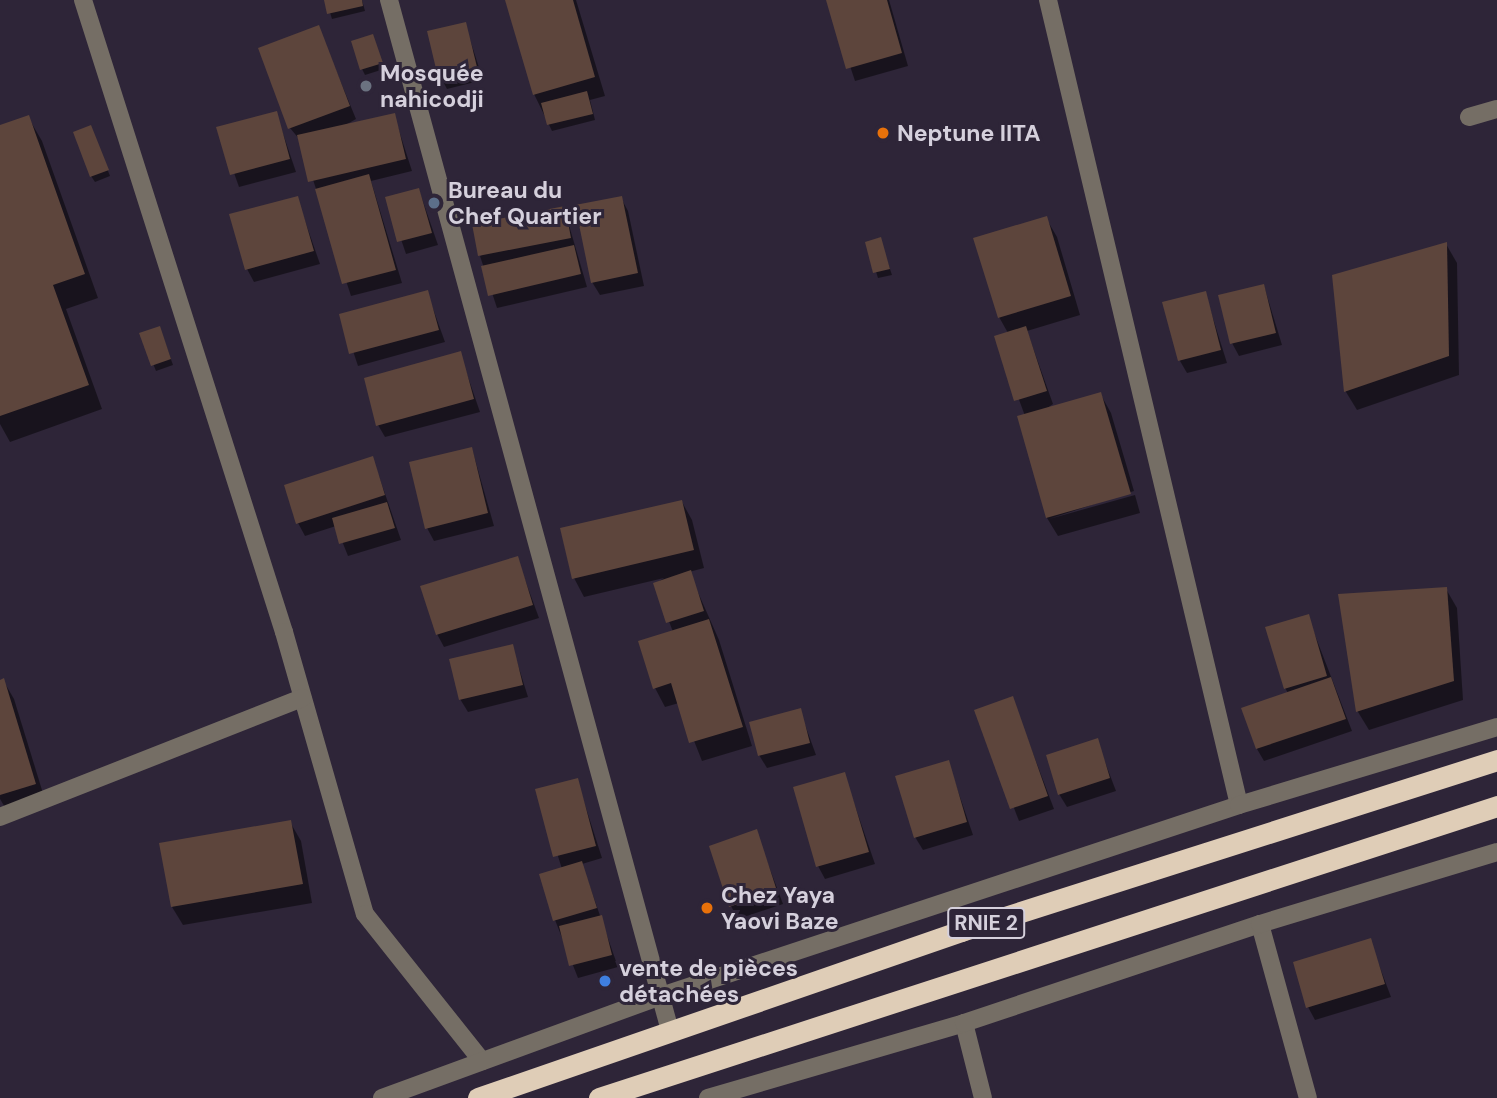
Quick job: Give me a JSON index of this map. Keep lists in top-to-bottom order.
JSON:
{
  "streets": {
    "highway": ["RNIE 2"]
  },
  "places": [
    "Mosquée nahicodji",
    "Neptune IITA",
    "Bureau du Chef Quartier",
    "Chez Yaya Yaovi Baze",
    "vente de pièces détachées"
  ]
}
